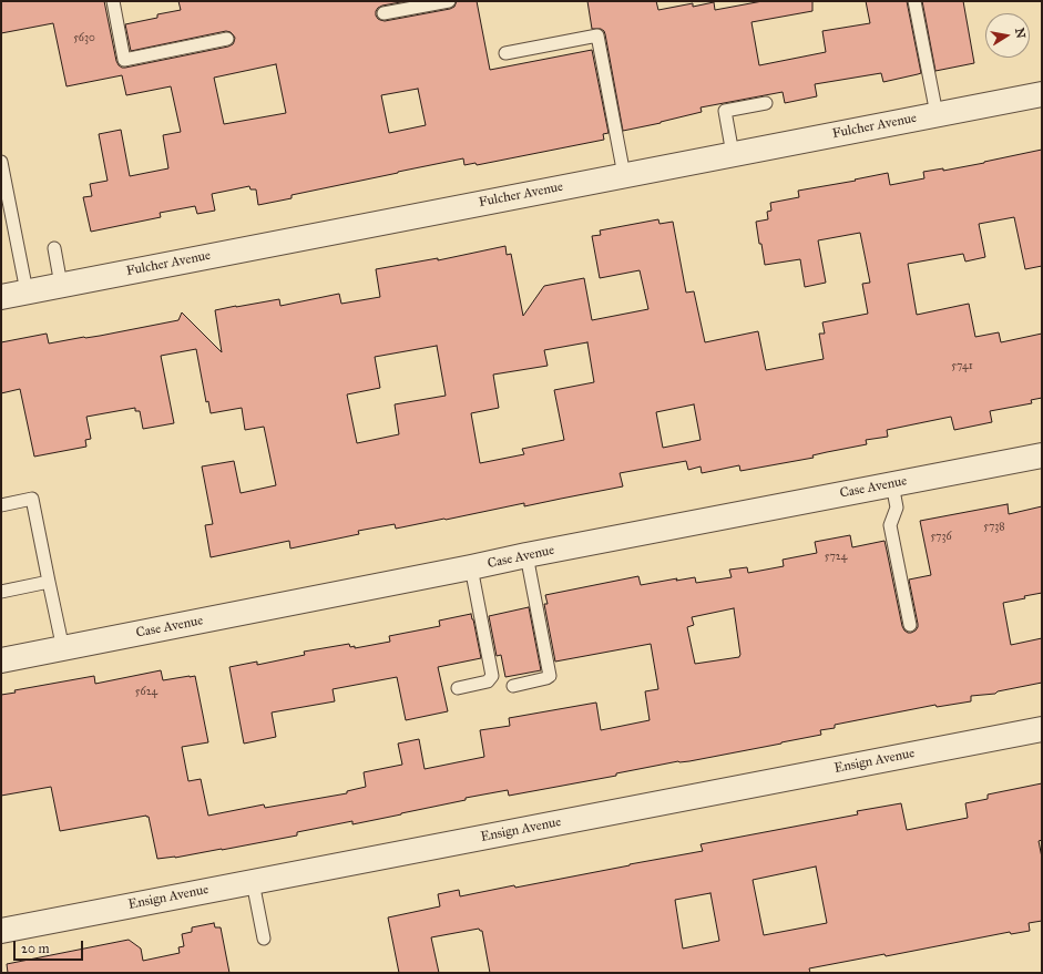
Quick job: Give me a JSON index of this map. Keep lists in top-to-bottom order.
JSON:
{
  "streets": {
    "street": ["Fulcher Avenue", "Case Avenue", "Ensign Avenue"]
  },
  "house_numbers": [
    "5630",
    "5741",
    "5738",
    "5736",
    "5724",
    "5624"
  ],
  "scale_bar": "20 m",
  "north": "right"
}
